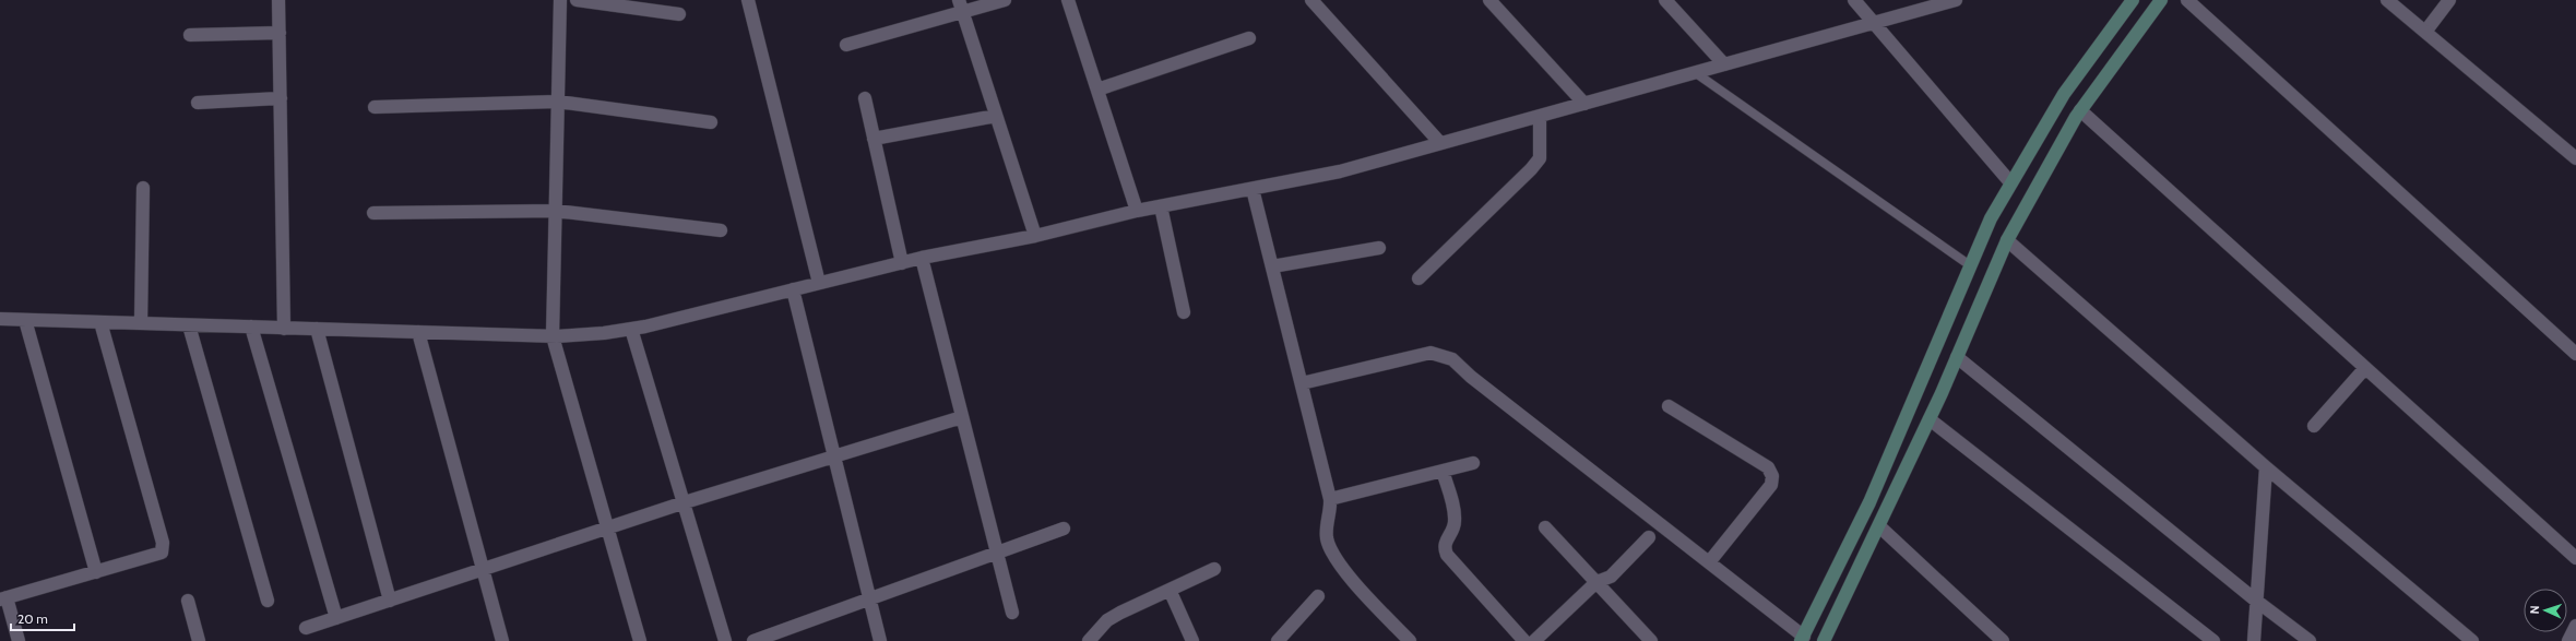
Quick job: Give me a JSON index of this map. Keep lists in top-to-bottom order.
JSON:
{
  "scale_bar": "20 m",
  "north": "left"
}
